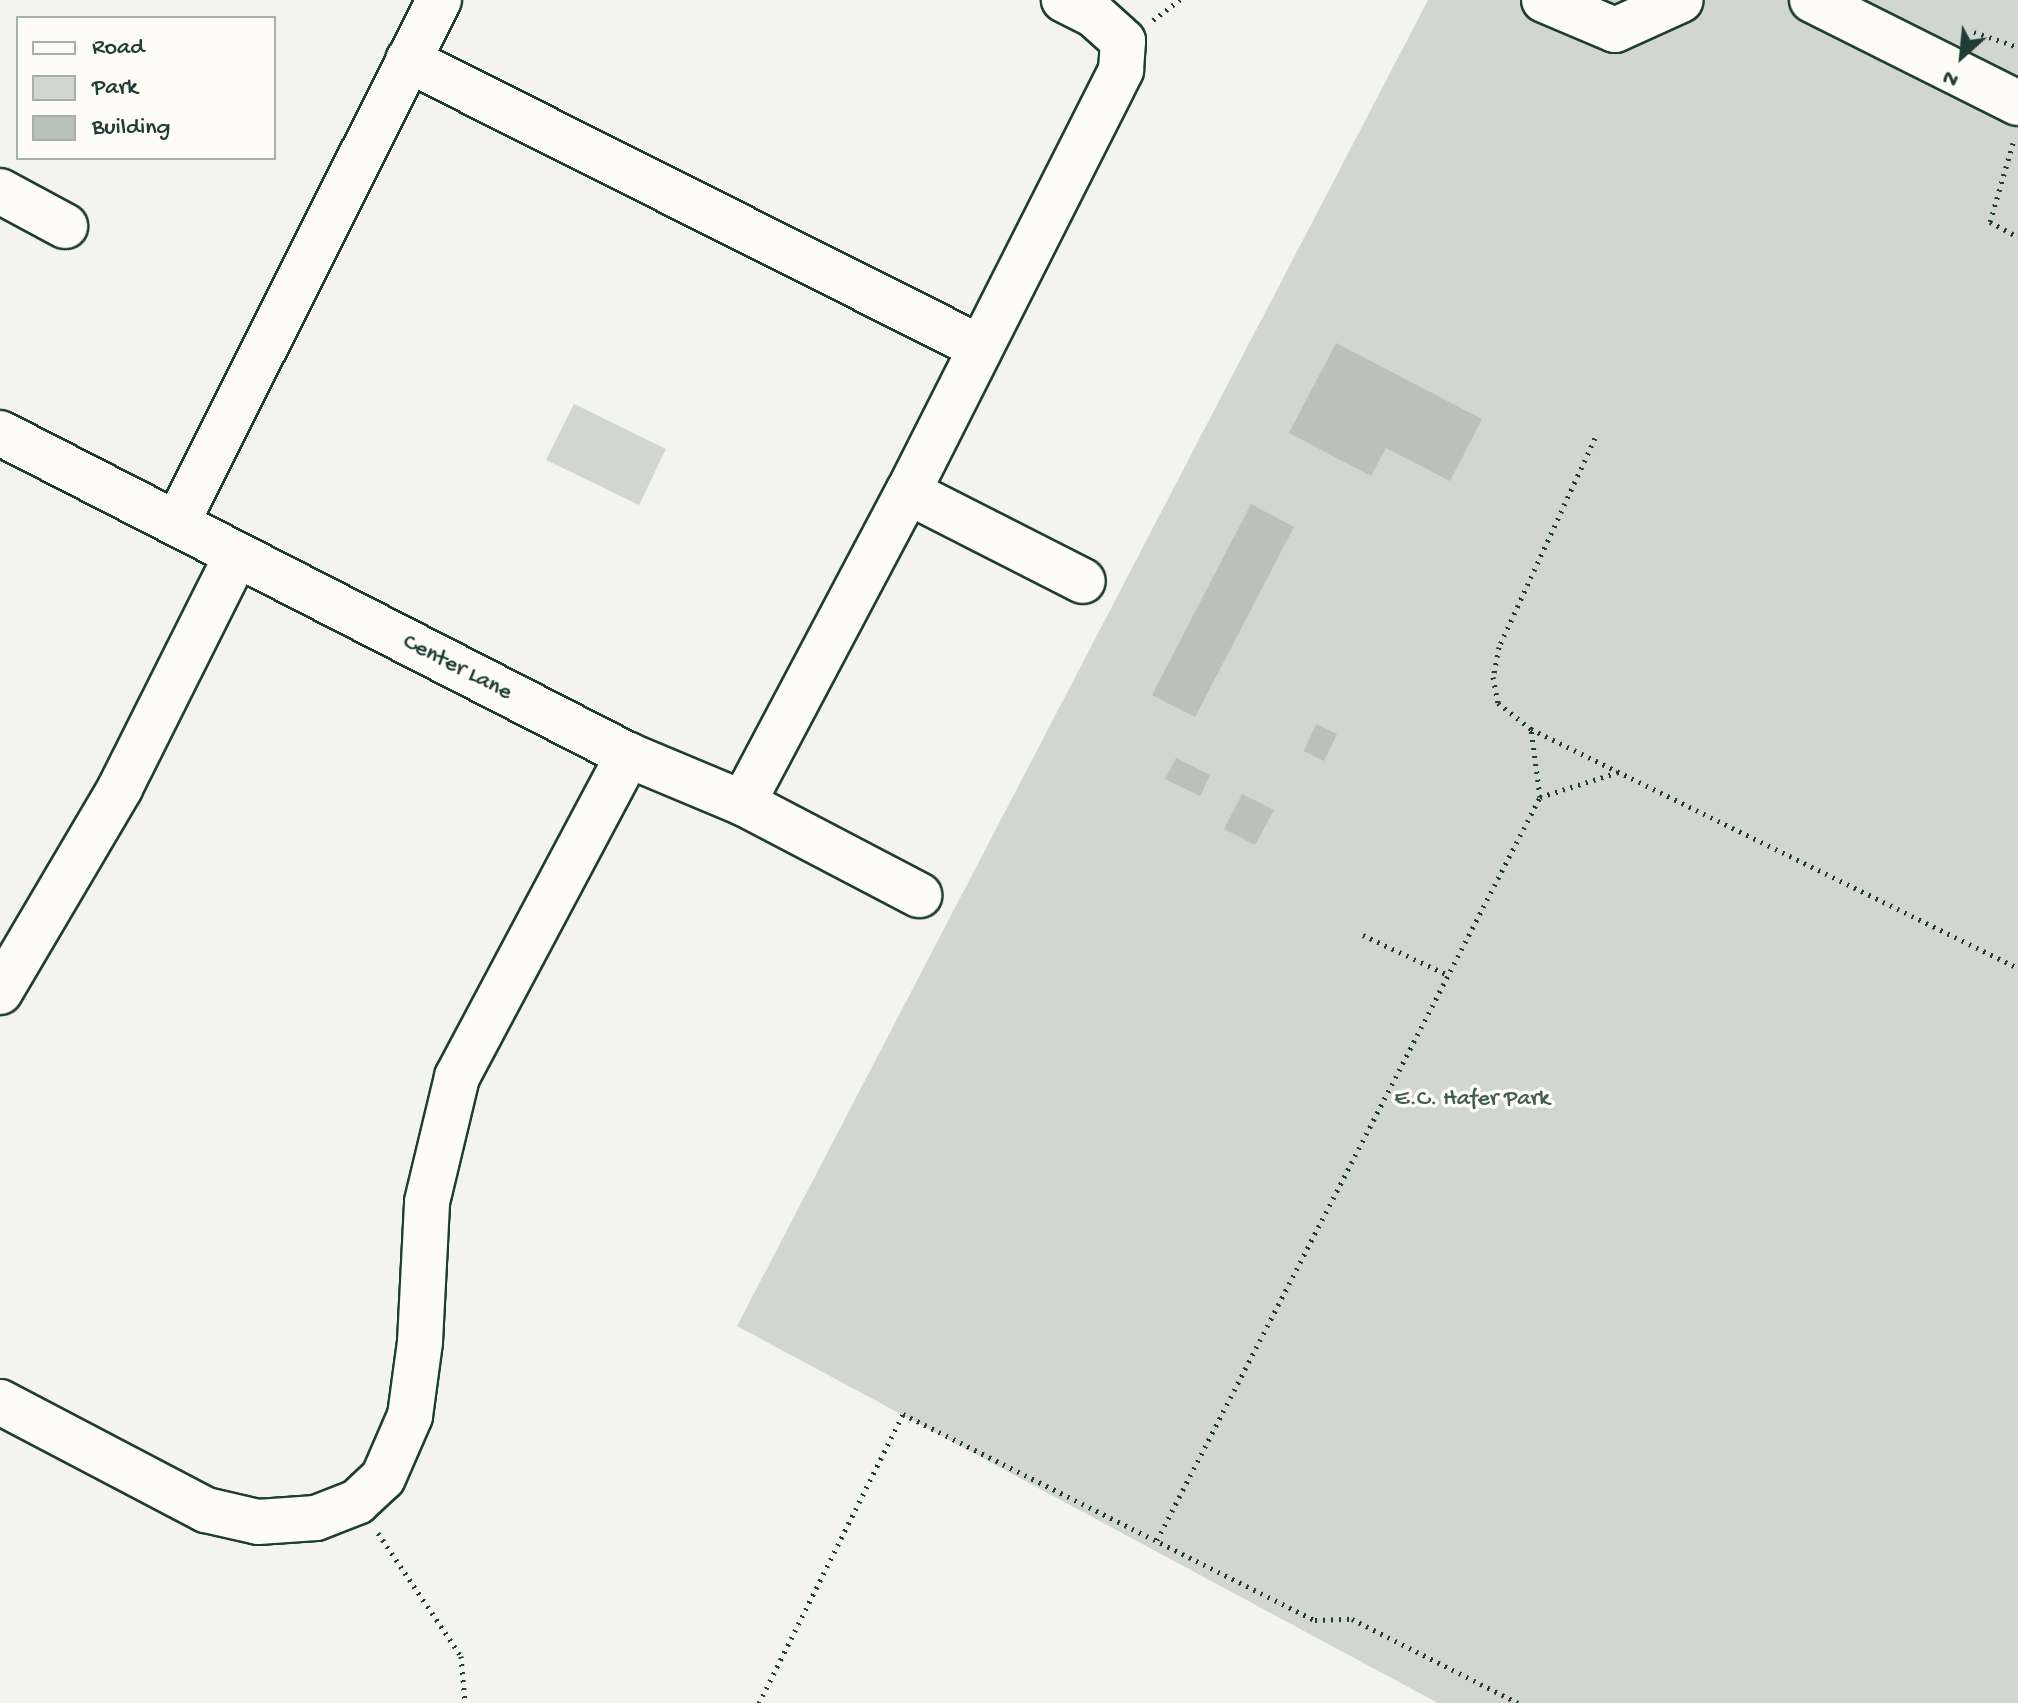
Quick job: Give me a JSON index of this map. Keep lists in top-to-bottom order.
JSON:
{
  "streets": {
    "street": ["Center Lane"]
  },
  "parks": ["E.C. Hafer Park"],
  "legend": ["Road", "Park", "Building"],
  "north": "bottom left"
}
